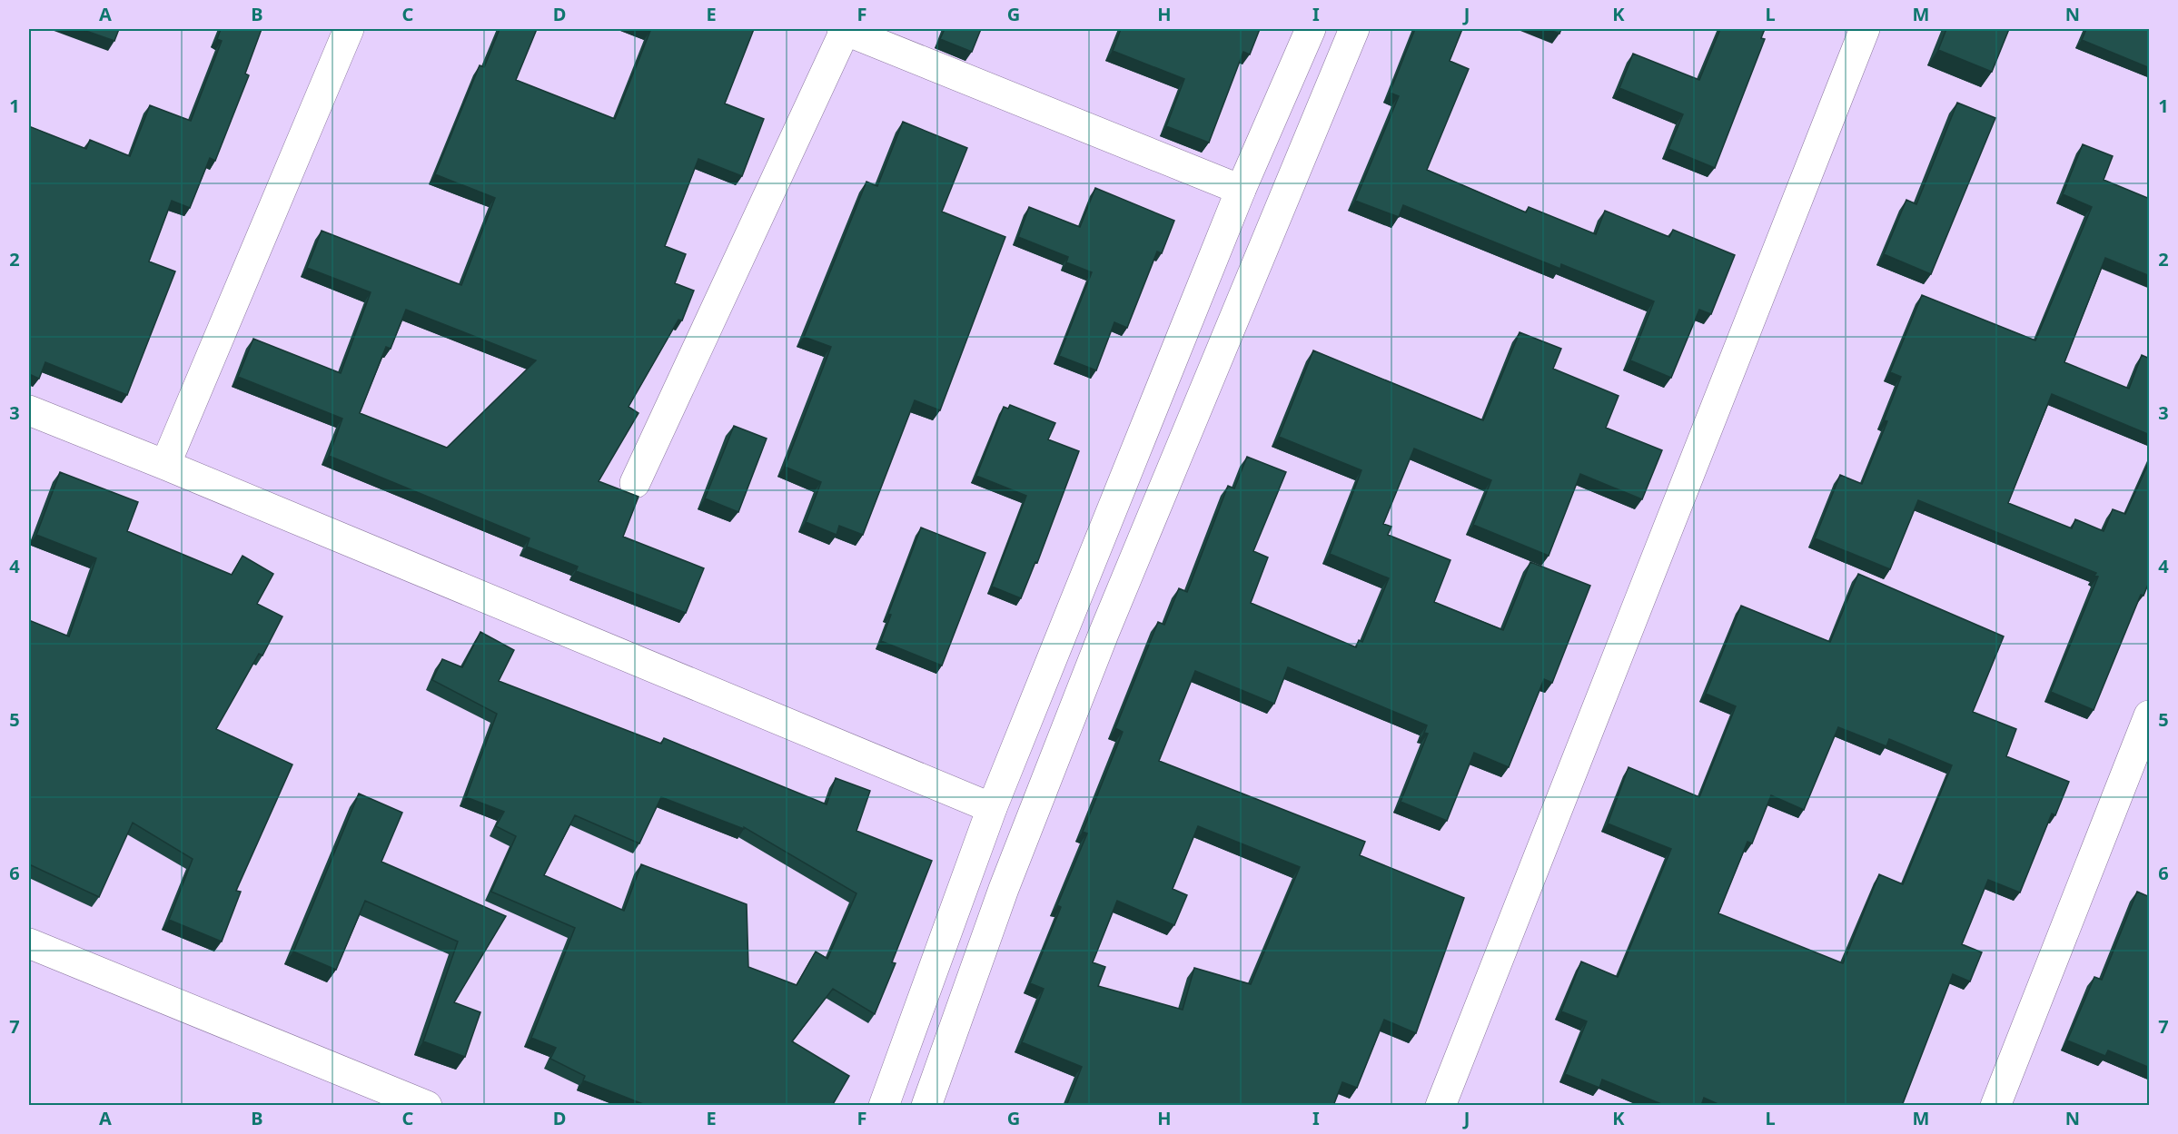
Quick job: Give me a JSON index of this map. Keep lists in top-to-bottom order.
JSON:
{
  "grid": {
    "columns": [
      "A",
      "B",
      "C",
      "D",
      "E",
      "F",
      "G",
      "H",
      "I",
      "J",
      "K",
      "L",
      "M",
      "N"
    ],
    "rows": [
      "1",
      "2",
      "3",
      "4",
      "5",
      "6",
      "7"
    ]
  }
}
